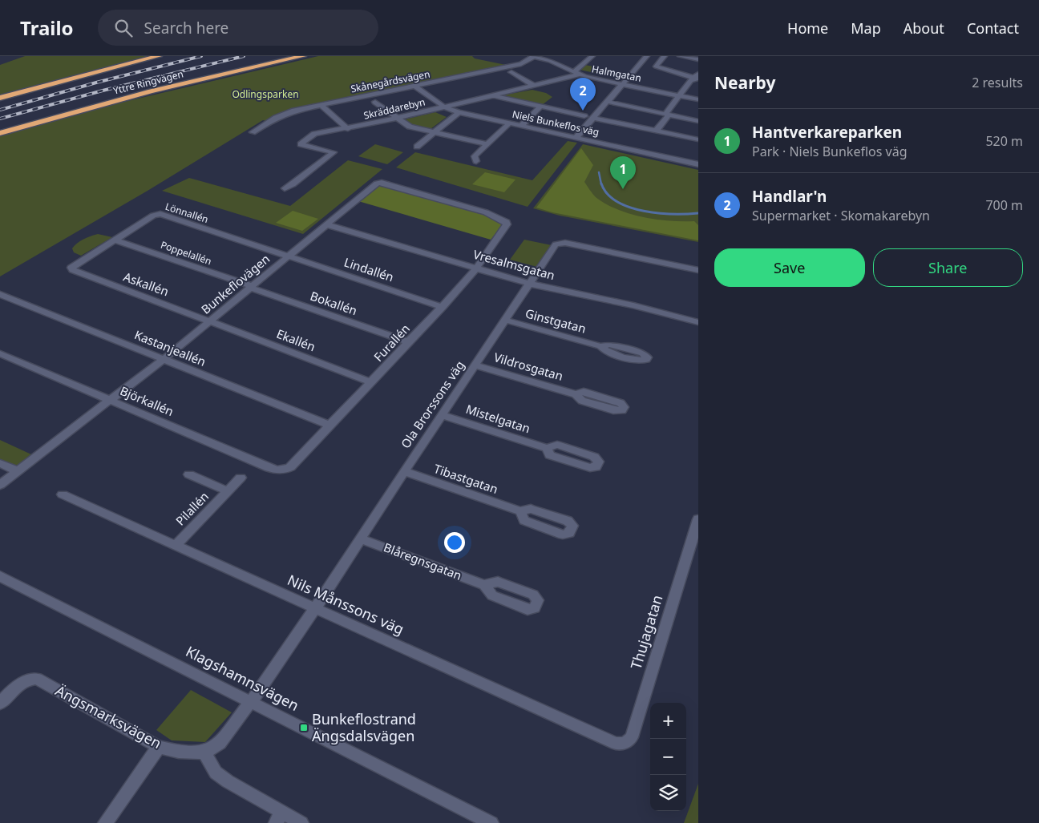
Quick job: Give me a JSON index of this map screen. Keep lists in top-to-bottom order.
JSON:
{
  "streets": {
    "highway": ["Yttre Ringvägen"],
    "street": [
      "Halmgatan",
      "Skånegårdsvägen",
      "Skräddarebyn",
      "Niels Bunkeflos väg",
      "Lönnallén",
      "Poppelallén",
      "Vresalmsgatan",
      "Lindallén",
      "Askallén",
      "Bunkeflovägen",
      "Bokallén",
      "Ginstgatan",
      "Ekallén",
      "Furallén",
      "Kastanjeallén",
      "Vildrosgatan",
      "Björkallén",
      "Ola Brorssons väg",
      "Mistelgatan",
      "Tibastgatan",
      "Pilallén",
      "Blåregnsgatan",
      "Nils Månssons väg",
      "Thujagatan",
      "Klagshamnsvägen",
      "Ängsmarksvägen"
    ]
  },
  "crossings": [
    ["Halmgatan", "Skånegårdsvägen"],
    ["Halmgatan", "Skräddarebyn"],
    ["Skånegårdsvägen", "Niels Bunkeflos väg"],
    ["Skräddarebyn", "Niels Bunkeflos väg"],
    ["Lönnallén", "Poppelallén"],
    ["Lönnallén", "Lindallén"],
    ["Lönnallén", "Askallén"],
    ["Lönnallén", "Bunkeflovägen"],
    ["Poppelallén", "Bunkeflovägen"],
    ["Poppelallén", "Bokallén"],
    ["Vresalmsgatan", "Bunkeflovägen"],
    ["Vresalmsgatan", "Furallén"],
    ["Vresalmsgatan", "Ola Brorssons väg"],
    ["Lindallén", "Bunkeflovägen"],
    ["Lindallén", "Furallén"],
    ["Askallén", "Bunkeflovägen"],
    ["Askallén", "Ekallén"],
    ["Bunkeflovägen", "Bokallén"],
    ["Bunkeflovägen", "Ekallén"],
    ["Bunkeflovägen", "Furallén"],
    ["Bunkeflovägen", "Kastanjeallén"],
    ["Bunkeflovägen", "Björkallén"],
    ["Bokallén", "Furallén"],
    ["Ginstgatan", "Ola Brorssons väg"],
    ["Ekallén", "Furallén"],
    ["Furallén", "Kastanjeallén"],
    ["Furallén", "Björkallén"],
    ["Vildrosgatan", "Ola Brorssons väg"],
    ["Ola Brorssons väg", "Mistelgatan"],
    ["Ola Brorssons väg", "Tibastgatan"],
    ["Ola Brorssons väg", "Blåregnsgatan"],
    ["Ola Brorssons väg", "Nils Månssons väg"],
    ["Ola Brorssons väg", "Klagshamnsvägen"],
    ["Pilallén", "Nils Månssons väg"],
    ["Nils Månssons väg", "Thujagatan"]
  ],
  "parks": ["Odlingsparken"],
  "places": {
    "transit": ["Bunkeflostrand Ängsdalsvägen"]
  },
  "page": {
    "header": "Trailo",
    "search": "Search here",
    "nav": [
      "Home",
      "Map",
      "About",
      "Contact"
    ],
    "heading": ["Nearby", "2 results"],
    "pins": ["2", "1"],
    "list": [
      {
        "mark": "1",
        "name": "Hantverkareparken",
        "note": "Park · Niels Bunkeflos väg",
        "value": "520 m"
      },
      {
        "mark": "2",
        "name": "Handlar'n",
        "note": "Supermarket · Skomakarebyn",
        "value": "700 m"
      }
    ],
    "buttons": ["Save", "Share"],
    "map_buttons": ["+", "−"]
  }
}
